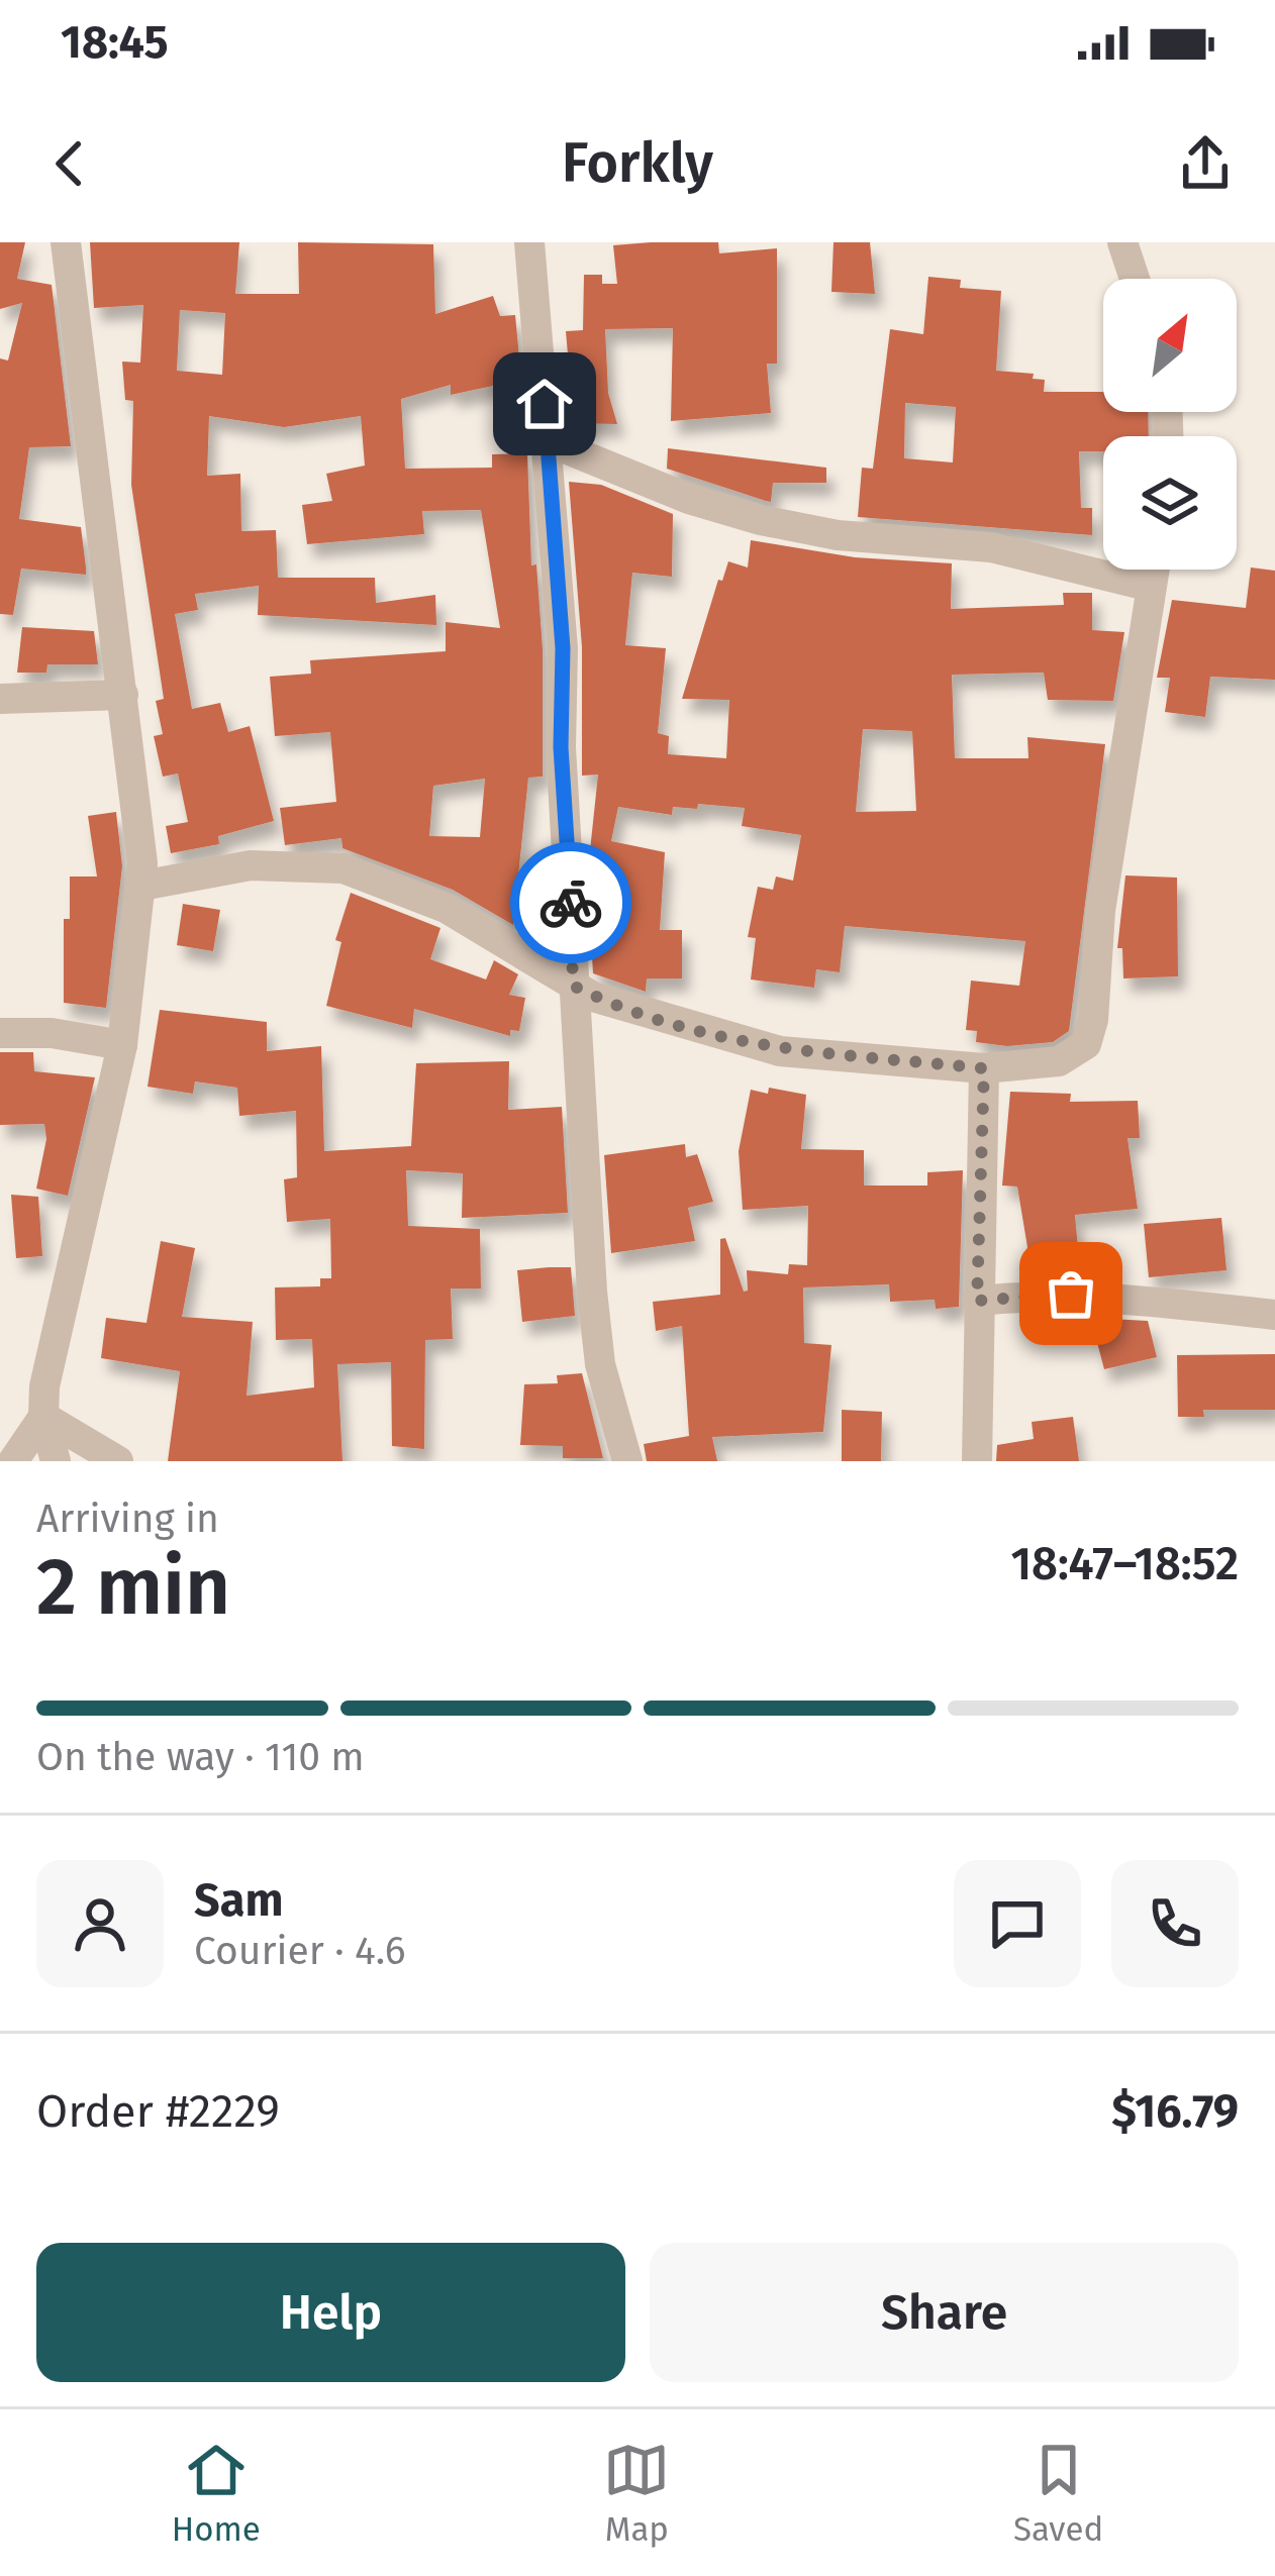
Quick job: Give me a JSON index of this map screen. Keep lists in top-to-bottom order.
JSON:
{
  "north": "top right",
  "page": {
    "status": "18:45",
    "header": "Forkly",
    "heading": ["2 min", "Arriving in", "18:47–18:52"],
    "panel": [
      "Sam",
      "Courier · 4.6",
      "Order #2229",
      "$16.79"
    ],
    "bar": "On the way · 110 m",
    "buttons": ["Help", "Share"],
    "tabs": ["Home", "Map", "Saved"]
  }
}
